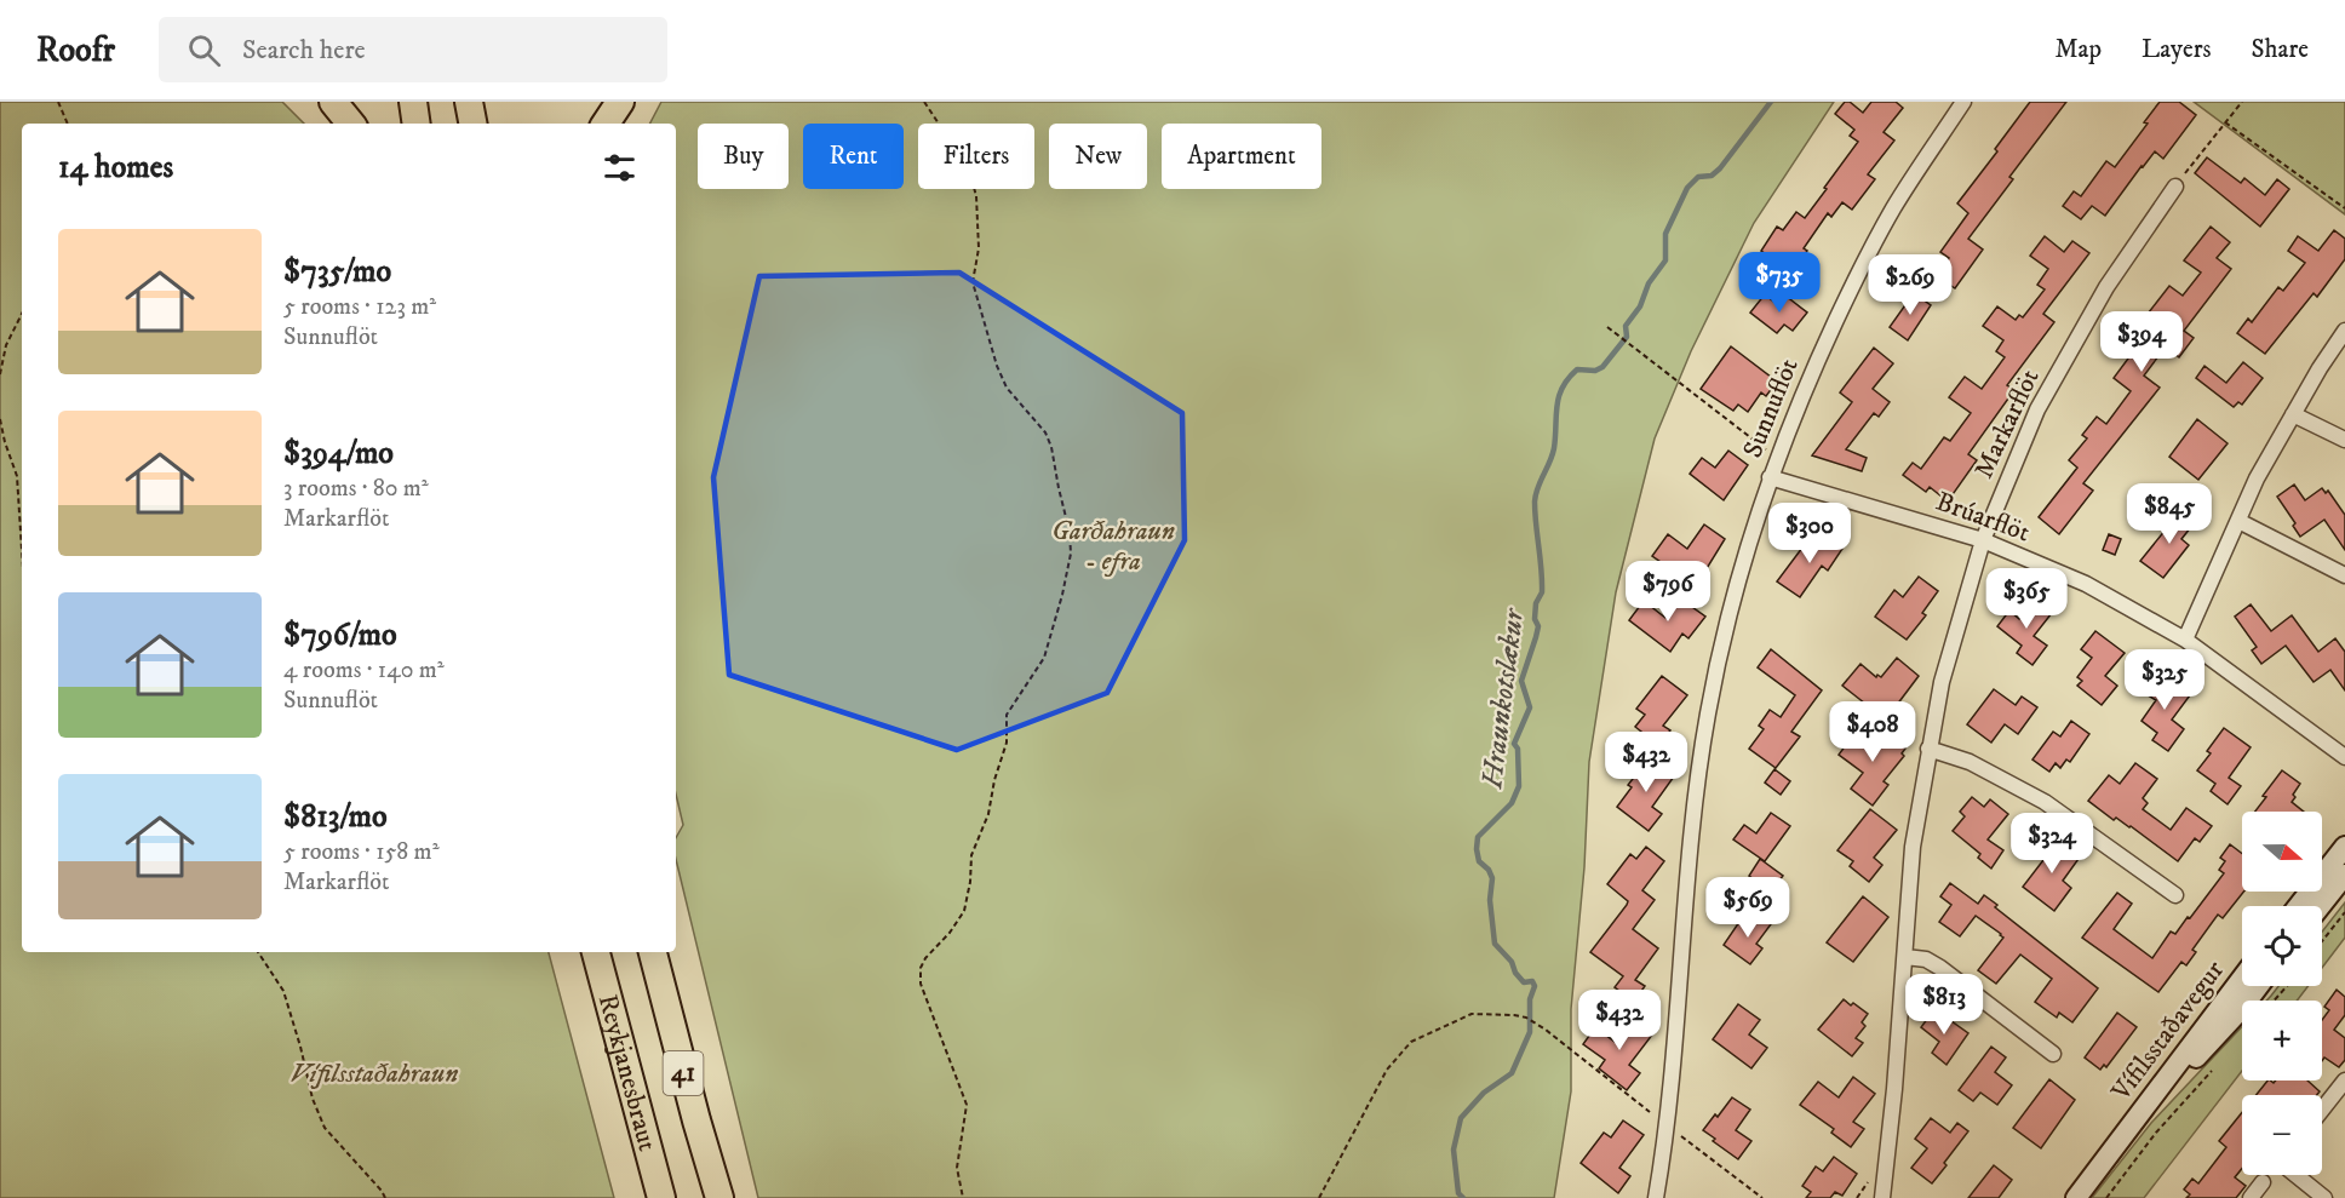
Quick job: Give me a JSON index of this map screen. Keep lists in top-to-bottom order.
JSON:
{
  "streets": {
    "highway": ["Reykjanesbraut", "41"],
    "main road": ["Vífilsstaðavegur"],
    "street": ["Sunnuflöt", "Markarflöt", "Brúarflöt"]
  },
  "crossings": [
    ["Sunnuflöt", "Brúarflöt"],
    ["Markarflöt", "Brúarflöt"]
  ],
  "water": ["Hraunkotslækur"],
  "parks": ["Garðahraun - efra", "Vífilsstaðahraun"],
  "north": "right",
  "page": {
    "header": "Roofr",
    "search": "Search here",
    "nav": ["Map", "Layers", "Share"],
    "chip": [
      "Buy",
      "Rent",
      "Filters",
      "New",
      "Apartment"
    ],
    "heading": "14 homes",
    "list": [
      {
        "name": "$735/mo",
        "note": "5 rooms · 123 m² · Sunnuflöt"
      },
      {
        "name": "$394/mo",
        "note": "3 rooms · 80 m² · Markarflöt"
      },
      {
        "name": "$796/mo",
        "note": "4 rooms · 140 m² · Sunnuflöt"
      },
      {
        "name": "$813/mo",
        "note": "5 rooms · 158 m² · Markarflöt"
      }
    ],
    "price": [
      "$735",
      "$269",
      "$394",
      "$845",
      "$300",
      "$796",
      "$365",
      "$325",
      "$408",
      "$432",
      "$324",
      "$569",
      "$813",
      "$432"
    ],
    "map_buttons": ["+", "−"]
  }
}
